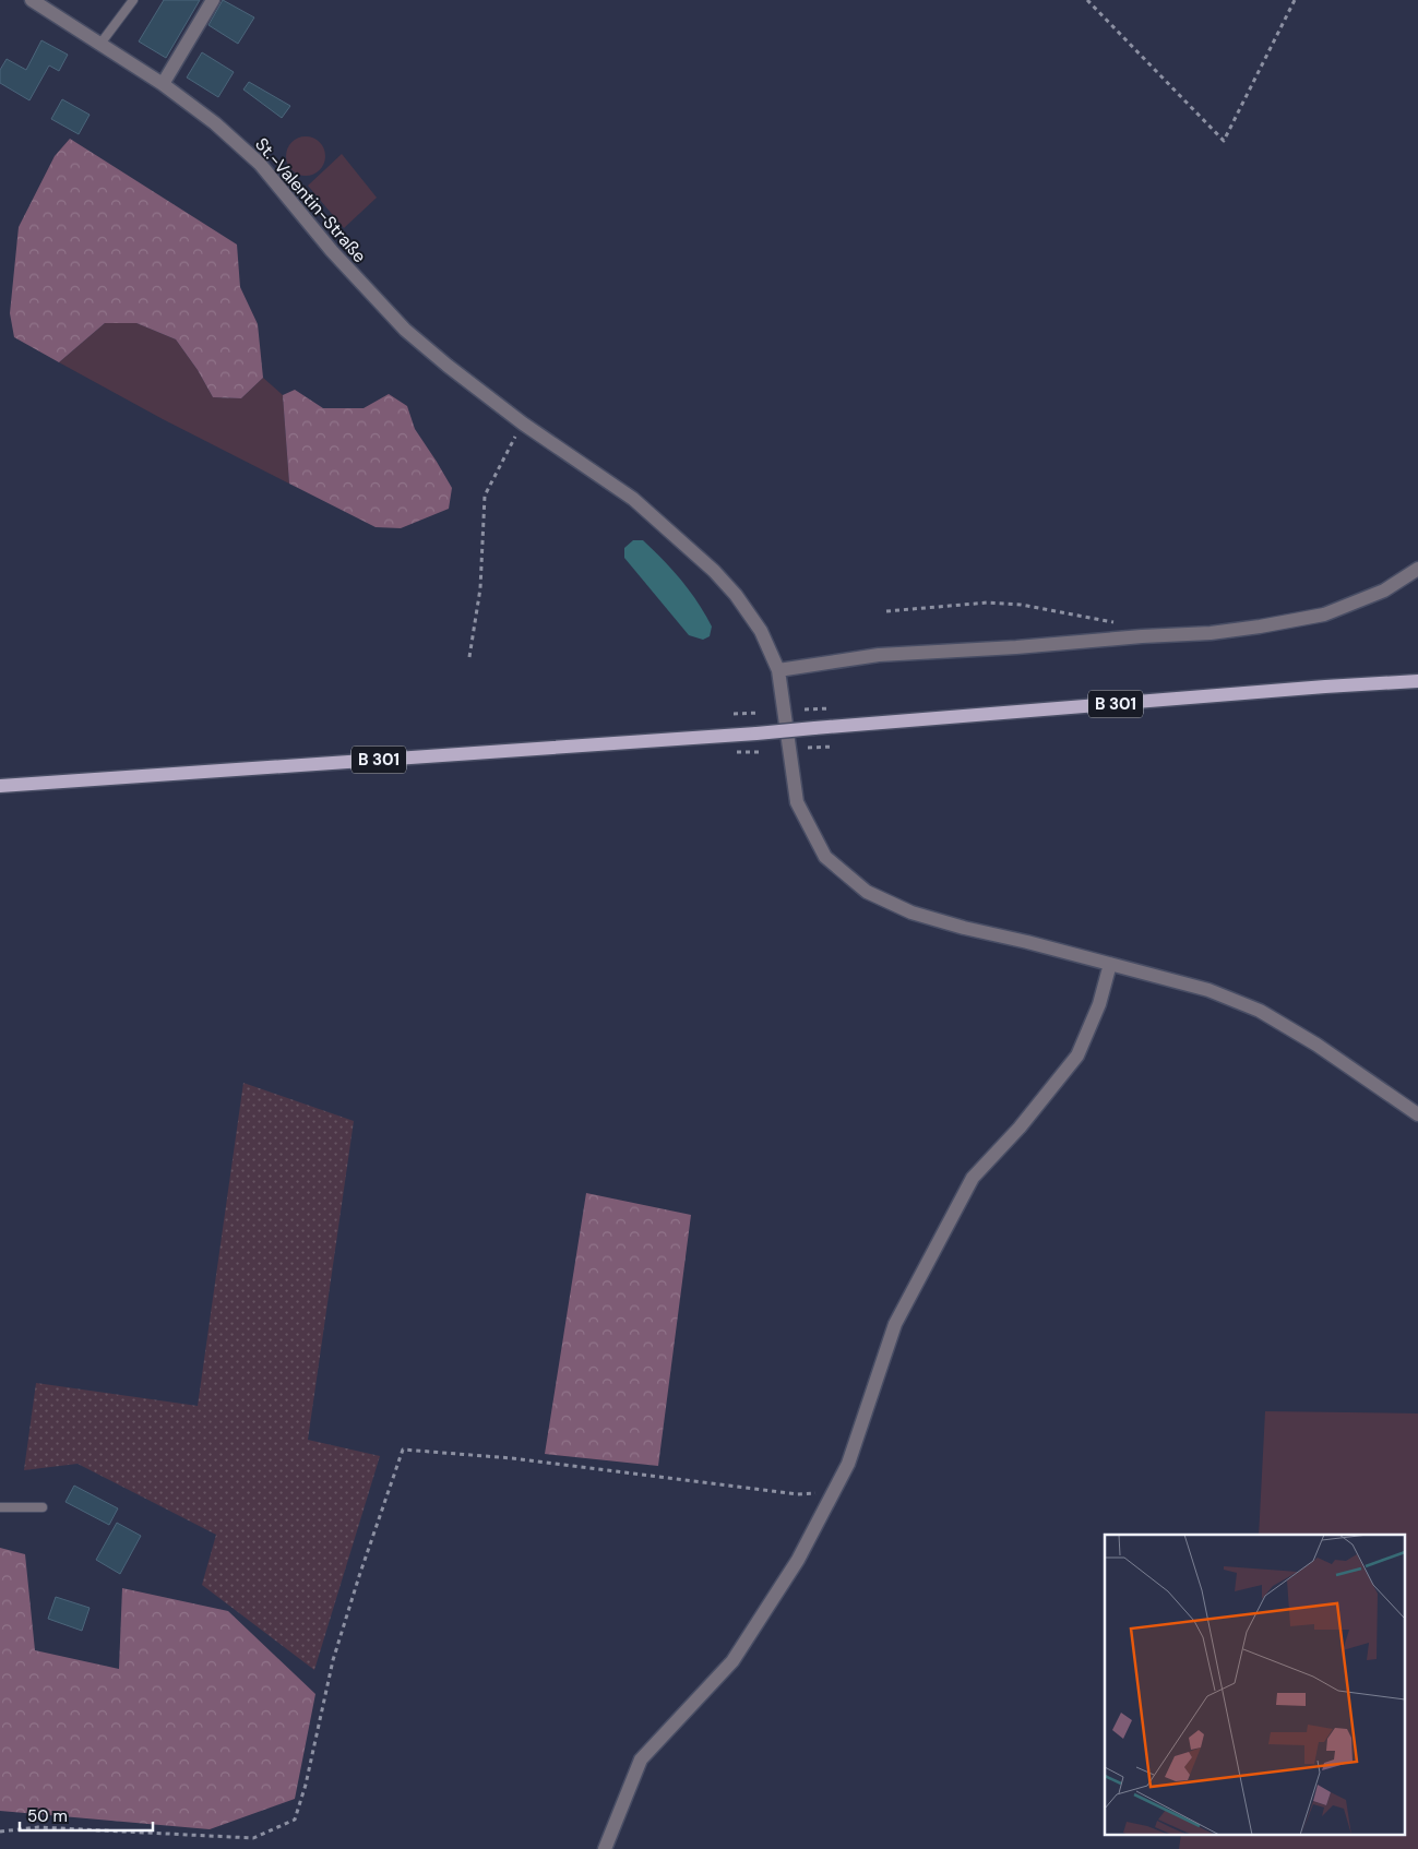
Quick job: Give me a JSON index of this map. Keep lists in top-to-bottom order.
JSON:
{
  "streets": {
    "main road": ["B 301"],
    "street": ["St.-Valentin-Straße"]
  },
  "scale_bar": "50 m"
}
